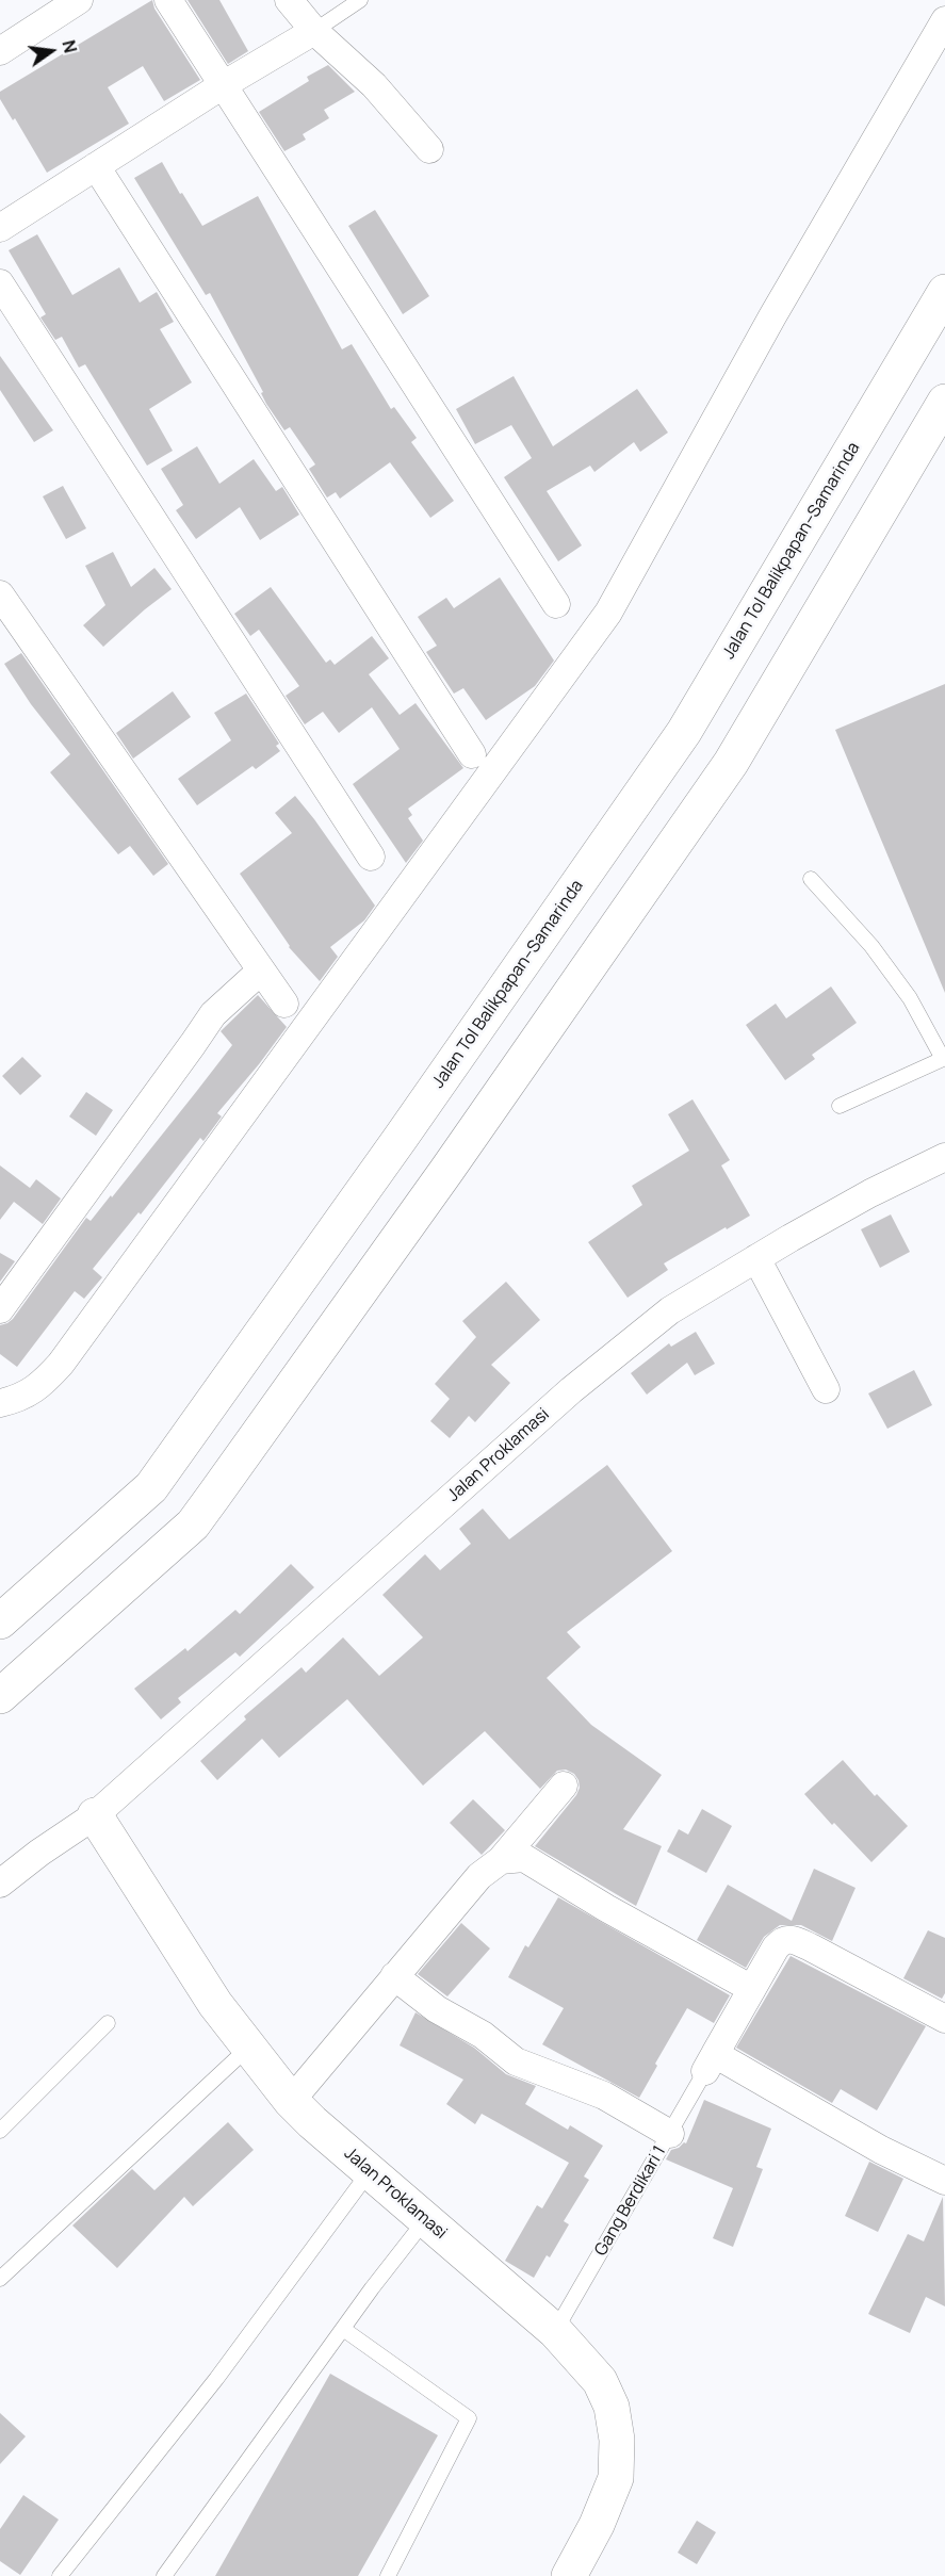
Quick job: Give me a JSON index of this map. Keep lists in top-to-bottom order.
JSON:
{
  "streets": {
    "main road": ["Jalan Tol Balikpapan–Samarinda", "Jalan Proklamasi"],
    "lane": ["Gang Berdikari 1"]
  },
  "crossings": [
    ["Jalan Proklamasi", "Gang Berdikari 1"]
  ],
  "north": "right"
}
